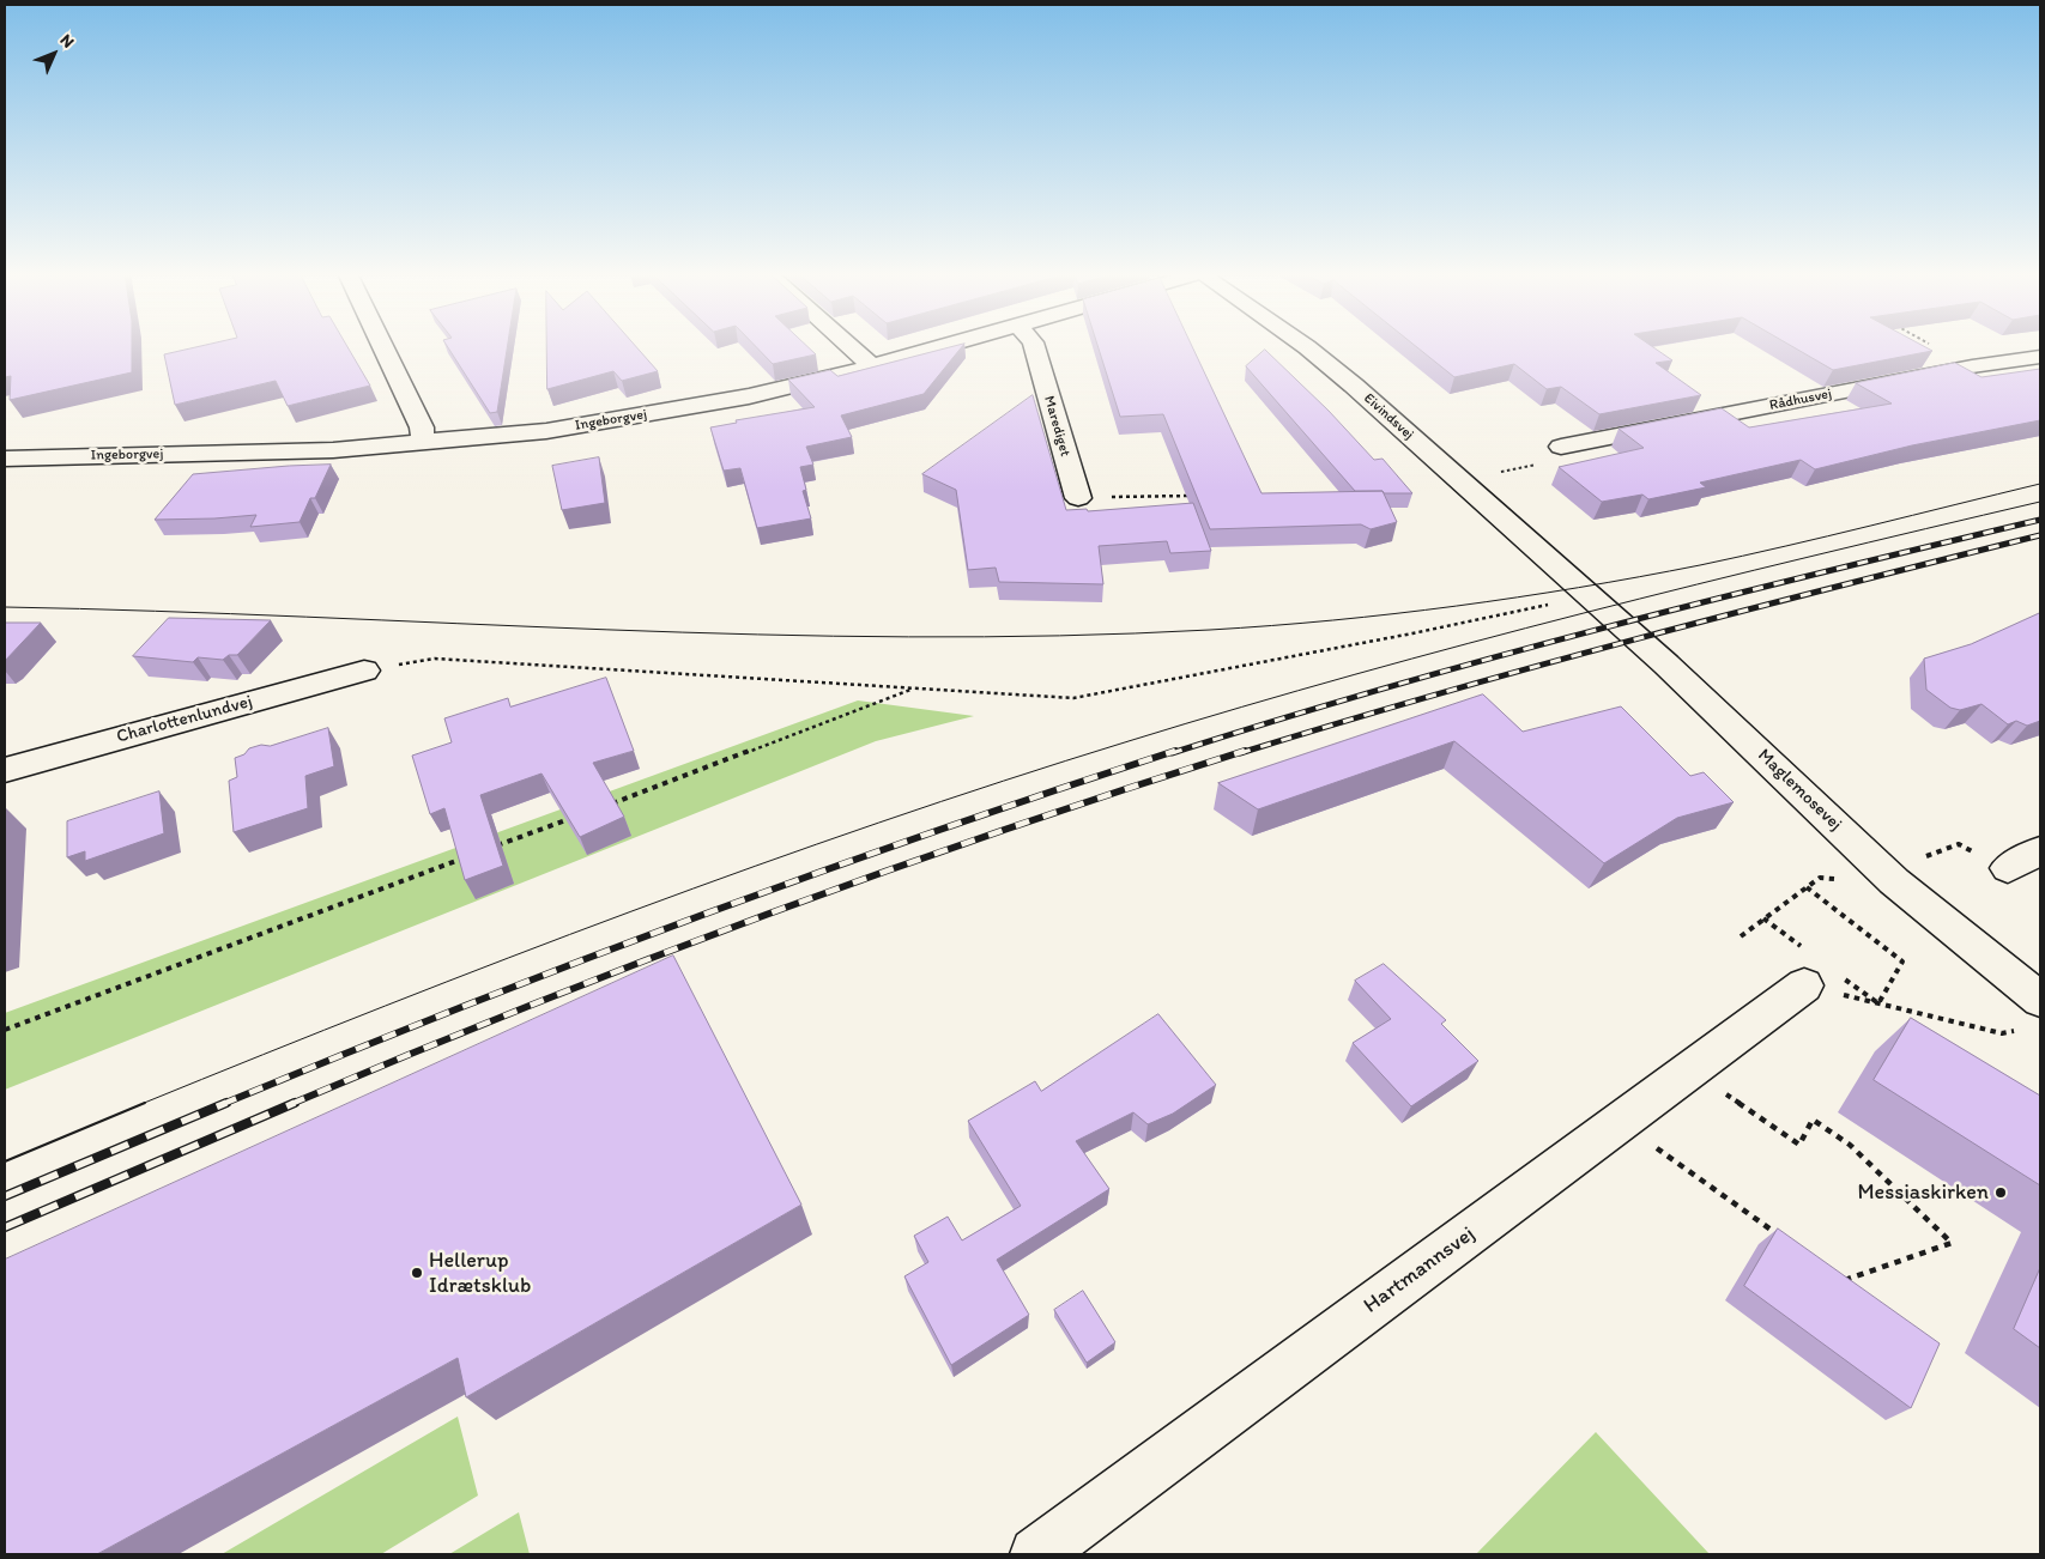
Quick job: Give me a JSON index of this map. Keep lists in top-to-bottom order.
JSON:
{
  "streets": {
    "street": [
      "Rådhusvej",
      "Eivindsvej",
      "Ingeborgvej",
      "Marediget",
      "Charlottenlundvej",
      "Maglemosevej",
      "Hartmannsvej"
    ]
  },
  "crossings": [
    ["Eivindsvej", "Maglemosevej"]
  ],
  "places": ["Messiaskirken", "Hellerup Idrætsklub"],
  "north": "top right"
}
